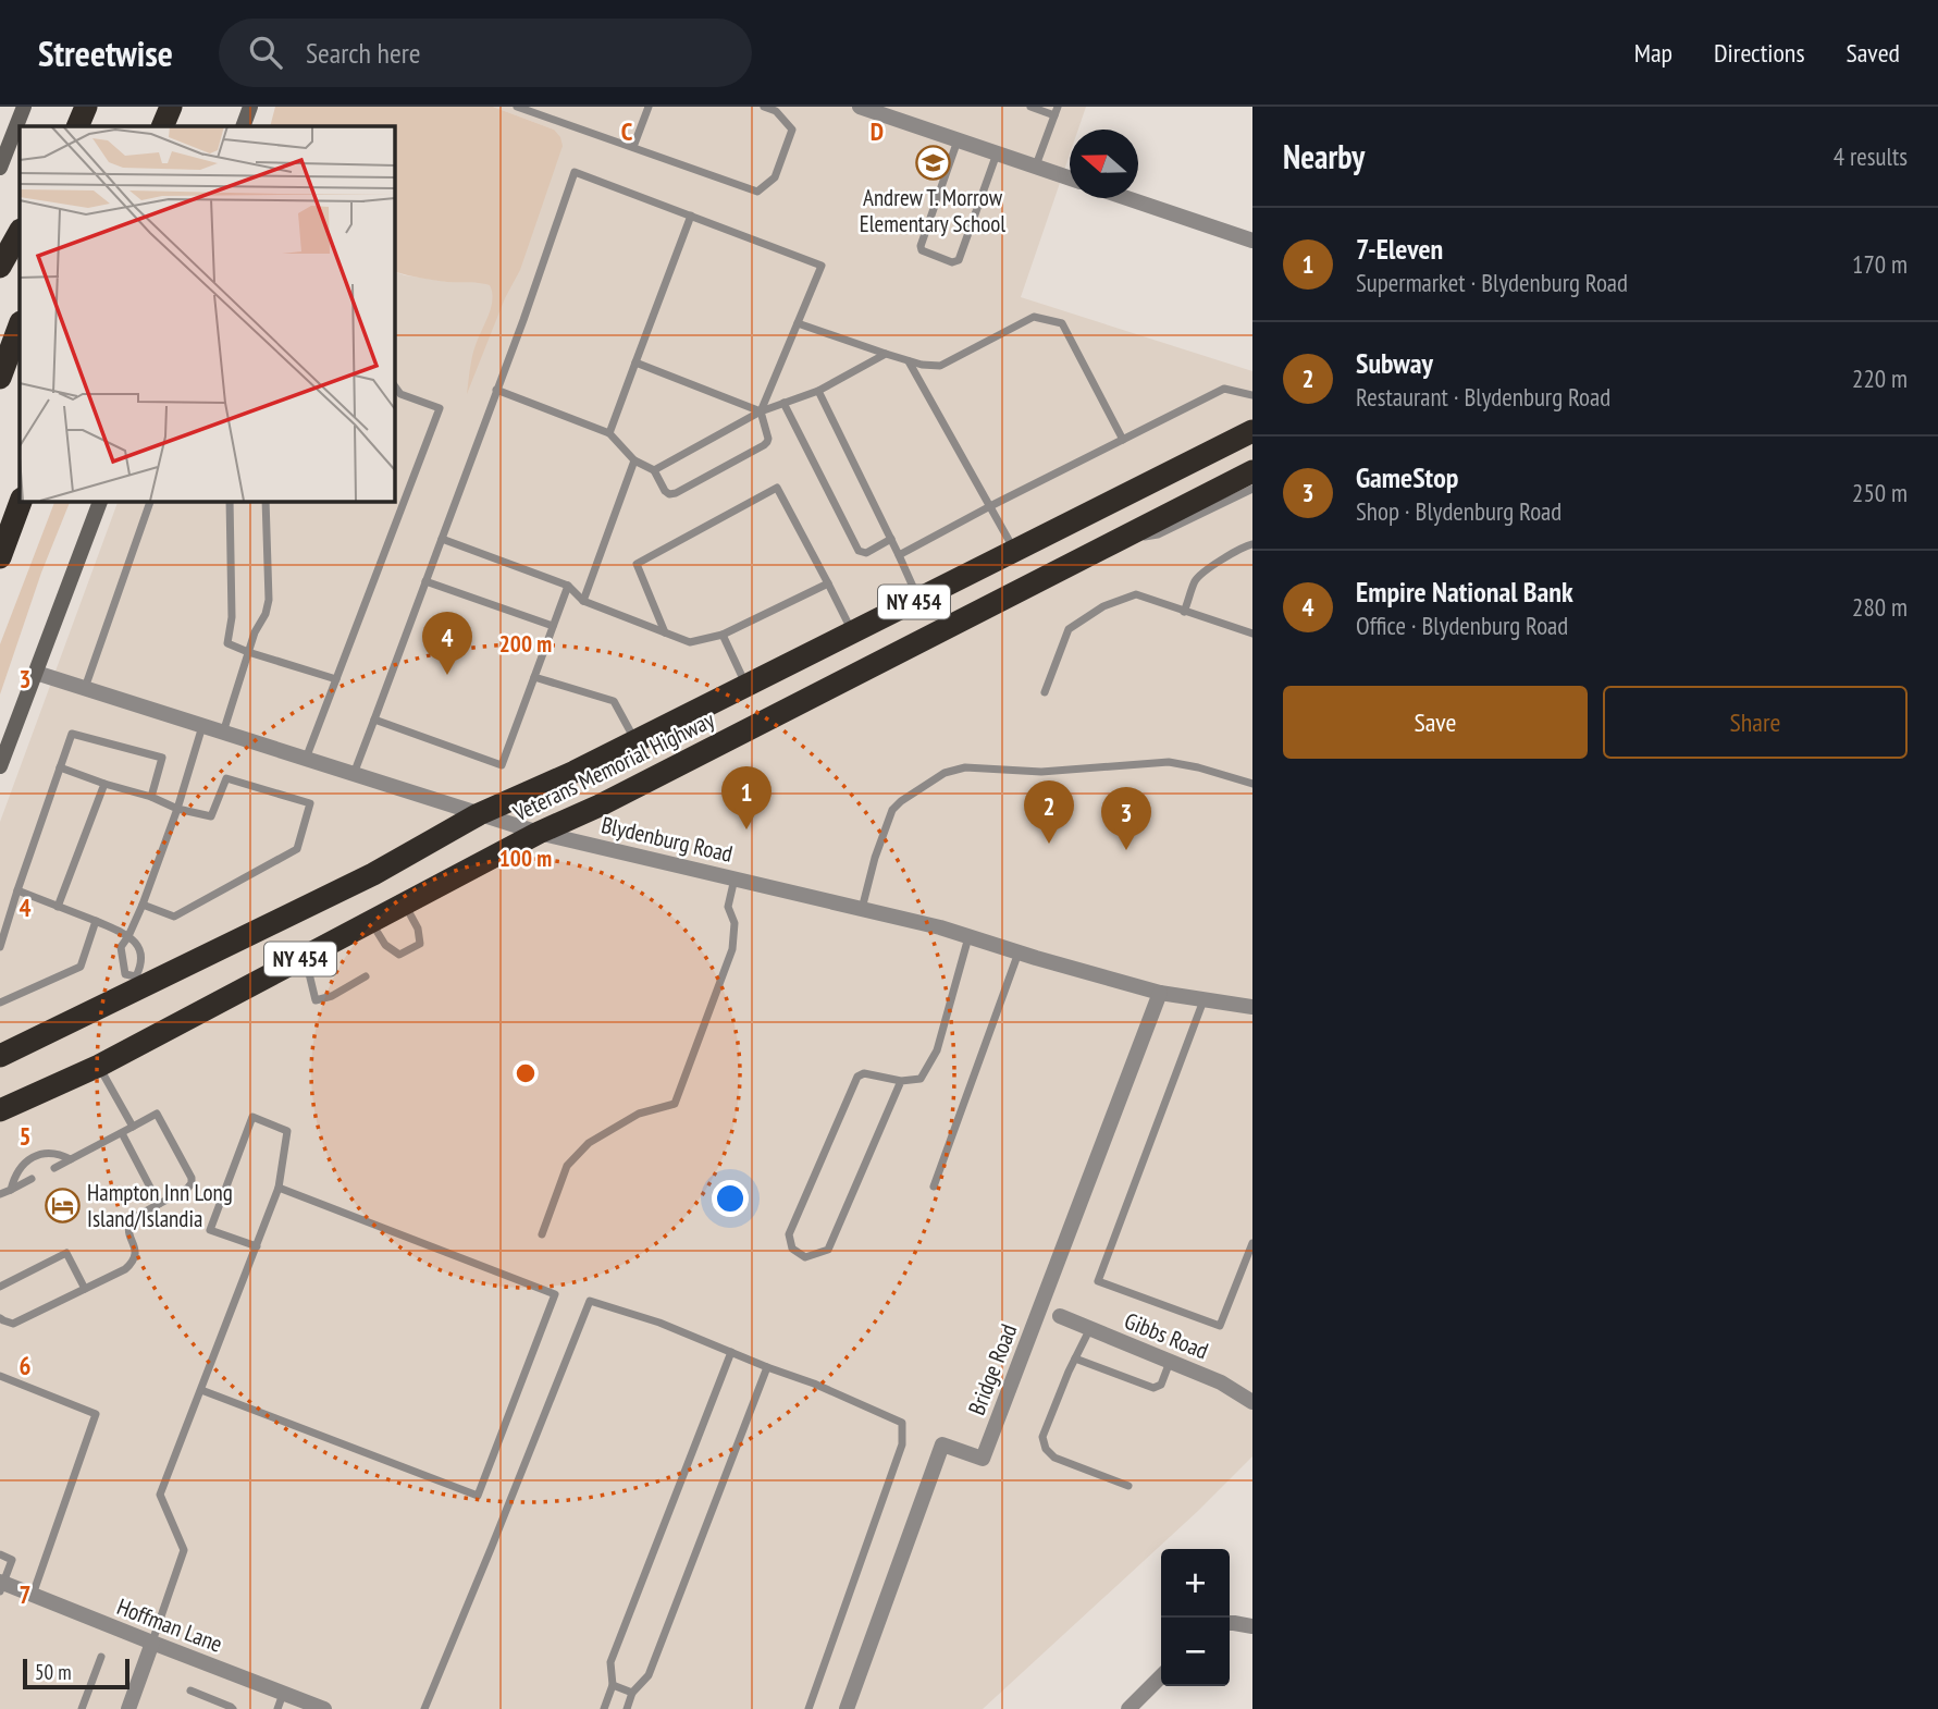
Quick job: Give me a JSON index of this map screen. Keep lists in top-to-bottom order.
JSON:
{
  "streets": {
    "highway": ["NY 454", "Veterans Memorial Highway"],
    "street": [
      "Blydenburg Road",
      "Gibbs Road",
      "Bridge Road",
      "Hoffman Lane"
    ]
  },
  "crossings": [
    ["Veterans Memorial Highway", "Blydenburg Road"],
    ["Blydenburg Road", "Bridge Road"]
  ],
  "places": {
    "school or university": ["Andrew T. Morrow Elementary School"],
    "hotel": ["Hampton Inn Long Island/Islandia"]
  },
  "scale_bar": "50 m",
  "north": "left",
  "page": {
    "header": "Streetwise",
    "search": "Search here",
    "nav": ["Map", "Directions", "Saved"],
    "heading": ["Nearby", "4 results"],
    "list": [
      {
        "mark": "1",
        "name": "7-Eleven",
        "note": "Supermarket · Blydenburg Road",
        "value": "170 m"
      },
      {
        "mark": "2",
        "name": "Subway",
        "note": "Restaurant · Blydenburg Road",
        "value": "220 m"
      },
      {
        "mark": "3",
        "name": "GameStop",
        "note": "Shop · Blydenburg Road",
        "value": "250 m"
      },
      {
        "mark": "4",
        "name": "Empire National Bank",
        "note": "Office · Blydenburg Road",
        "value": "280 m"
      }
    ],
    "pins": [
      "4",
      "1",
      "2",
      "3"
    ],
    "buttons": ["Save", "Share"],
    "map_buttons": ["+", "−"],
    "scale": "50 m"
  },
  "grid": {
    "columns": ["C", "D"],
    "rows": [
      "3",
      "4",
      "5",
      "6",
      "7"
    ]
  },
  "rings": ["200 m", "100 m"]
}
